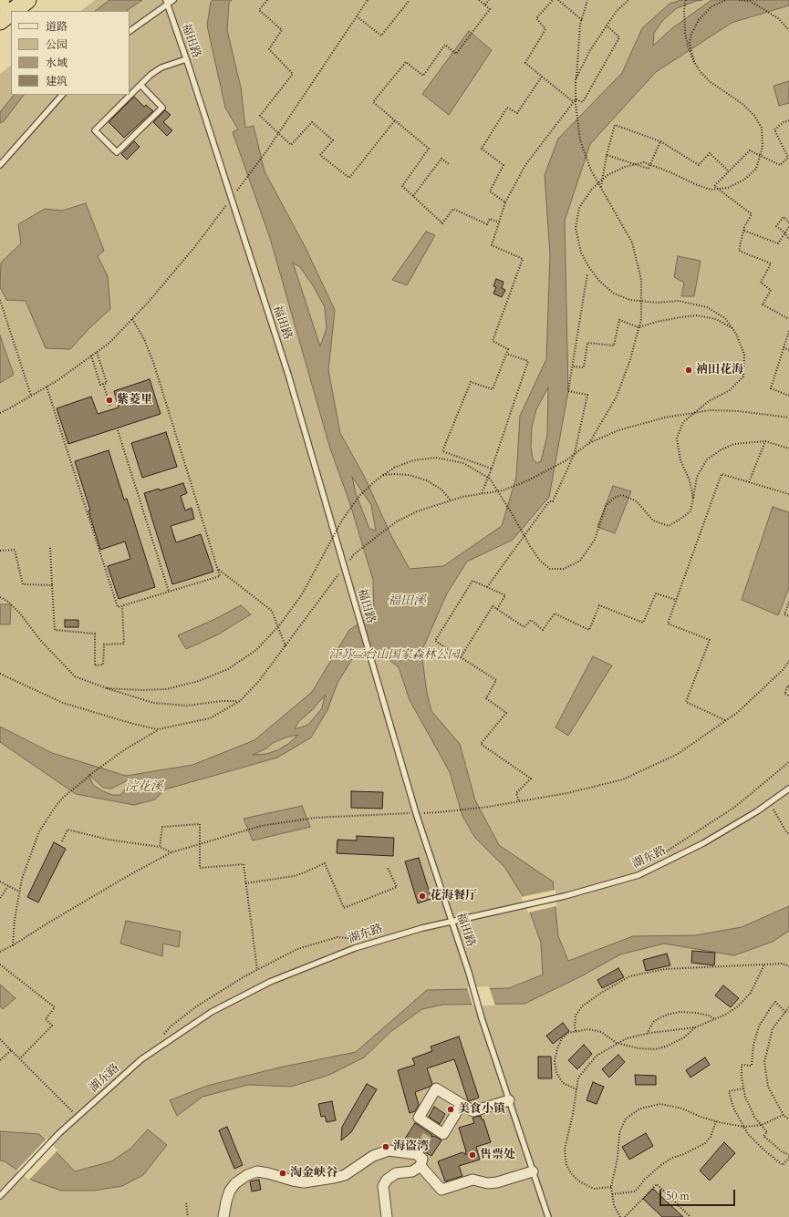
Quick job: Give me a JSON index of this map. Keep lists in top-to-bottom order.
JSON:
{
  "streets": {
    "lane": ["福田路", "湖东路"]
  },
  "crossings": [
    ["福田路", "湖东路"]
  ],
  "water": ["福田溪", "浣花溪"],
  "parks": ["江苏三台山国家森林公园"],
  "places": [
    "衲田花海",
    "紫菱里",
    "花海餐厅",
    "美食小镇",
    "海盗湾",
    "售票处",
    "淘金峡谷"
  ],
  "legend": [
    "道路",
    "公园",
    "水域",
    "建筑"
  ],
  "scale_bar": "50 m"
}
